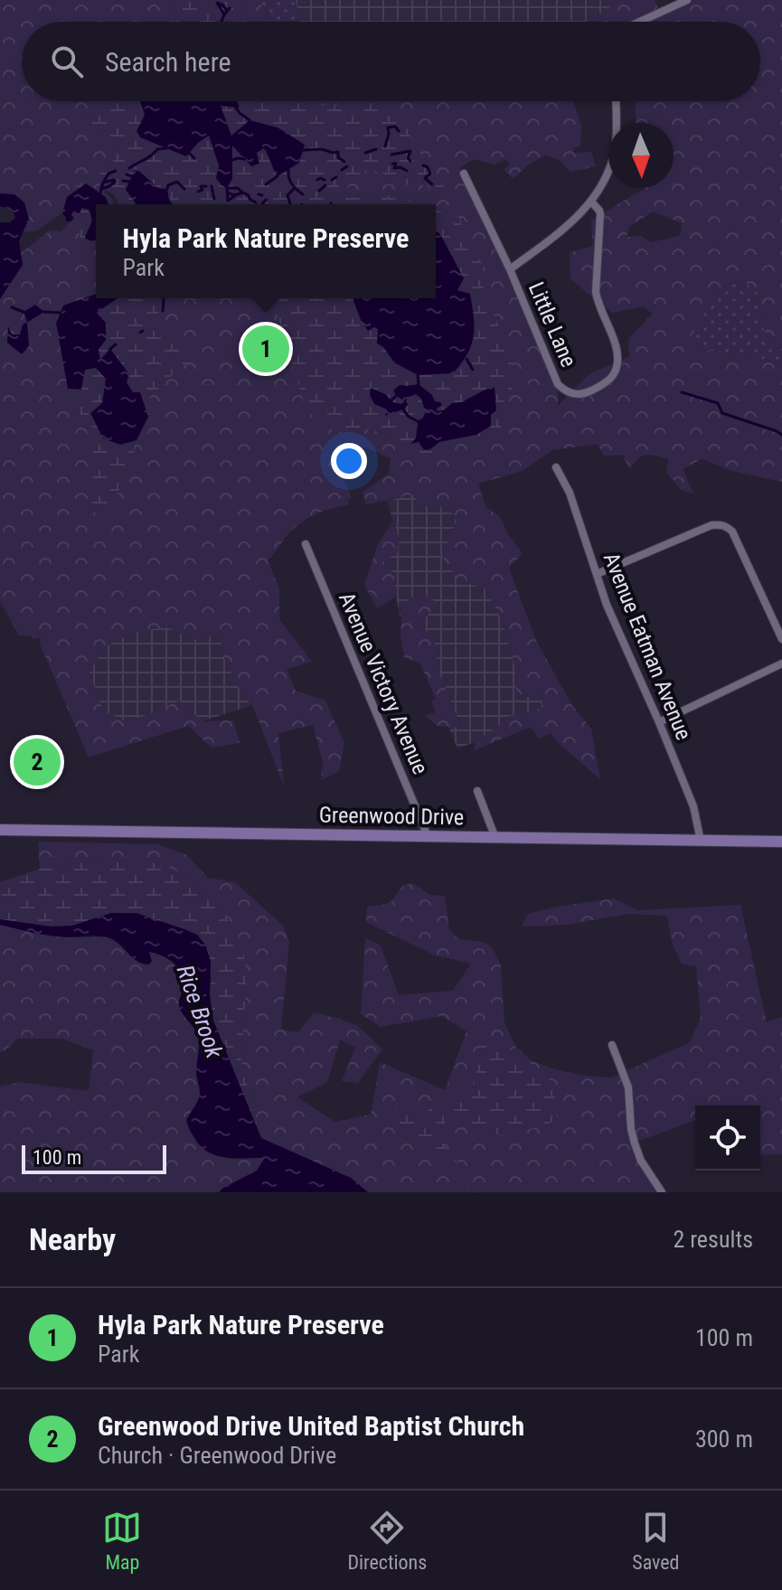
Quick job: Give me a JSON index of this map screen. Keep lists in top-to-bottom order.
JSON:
{
  "streets": {
    "main road": ["Greenwood Drive"],
    "street": ["Little Lane", "Avenue Eatman Avenue", "Avenue Victory Avenue"]
  },
  "crossings": [
    ["Avenue Eatman Avenue", "Greenwood Drive"],
    ["Avenue Victory Avenue", "Greenwood Drive"]
  ],
  "water": ["Rice Brook"],
  "scale_bar": "100 m",
  "north": "bottom",
  "page": {
    "search": "Search here",
    "popup": ["Hyla Park Nature Preserve", "Park"],
    "pins": ["1", "2"],
    "scale": "100 m",
    "heading": ["Nearby", "2 results"],
    "list": [
      {
        "mark": "1",
        "name": "Hyla Park Nature Preserve",
        "note": "Park",
        "value": "100 m"
      },
      {
        "mark": "2",
        "name": "Greenwood Drive United Baptist Church",
        "note": "Church · Greenwood Drive",
        "value": "300 m"
      }
    ],
    "nav": ["Map", "Directions", "Saved"]
  }
}
